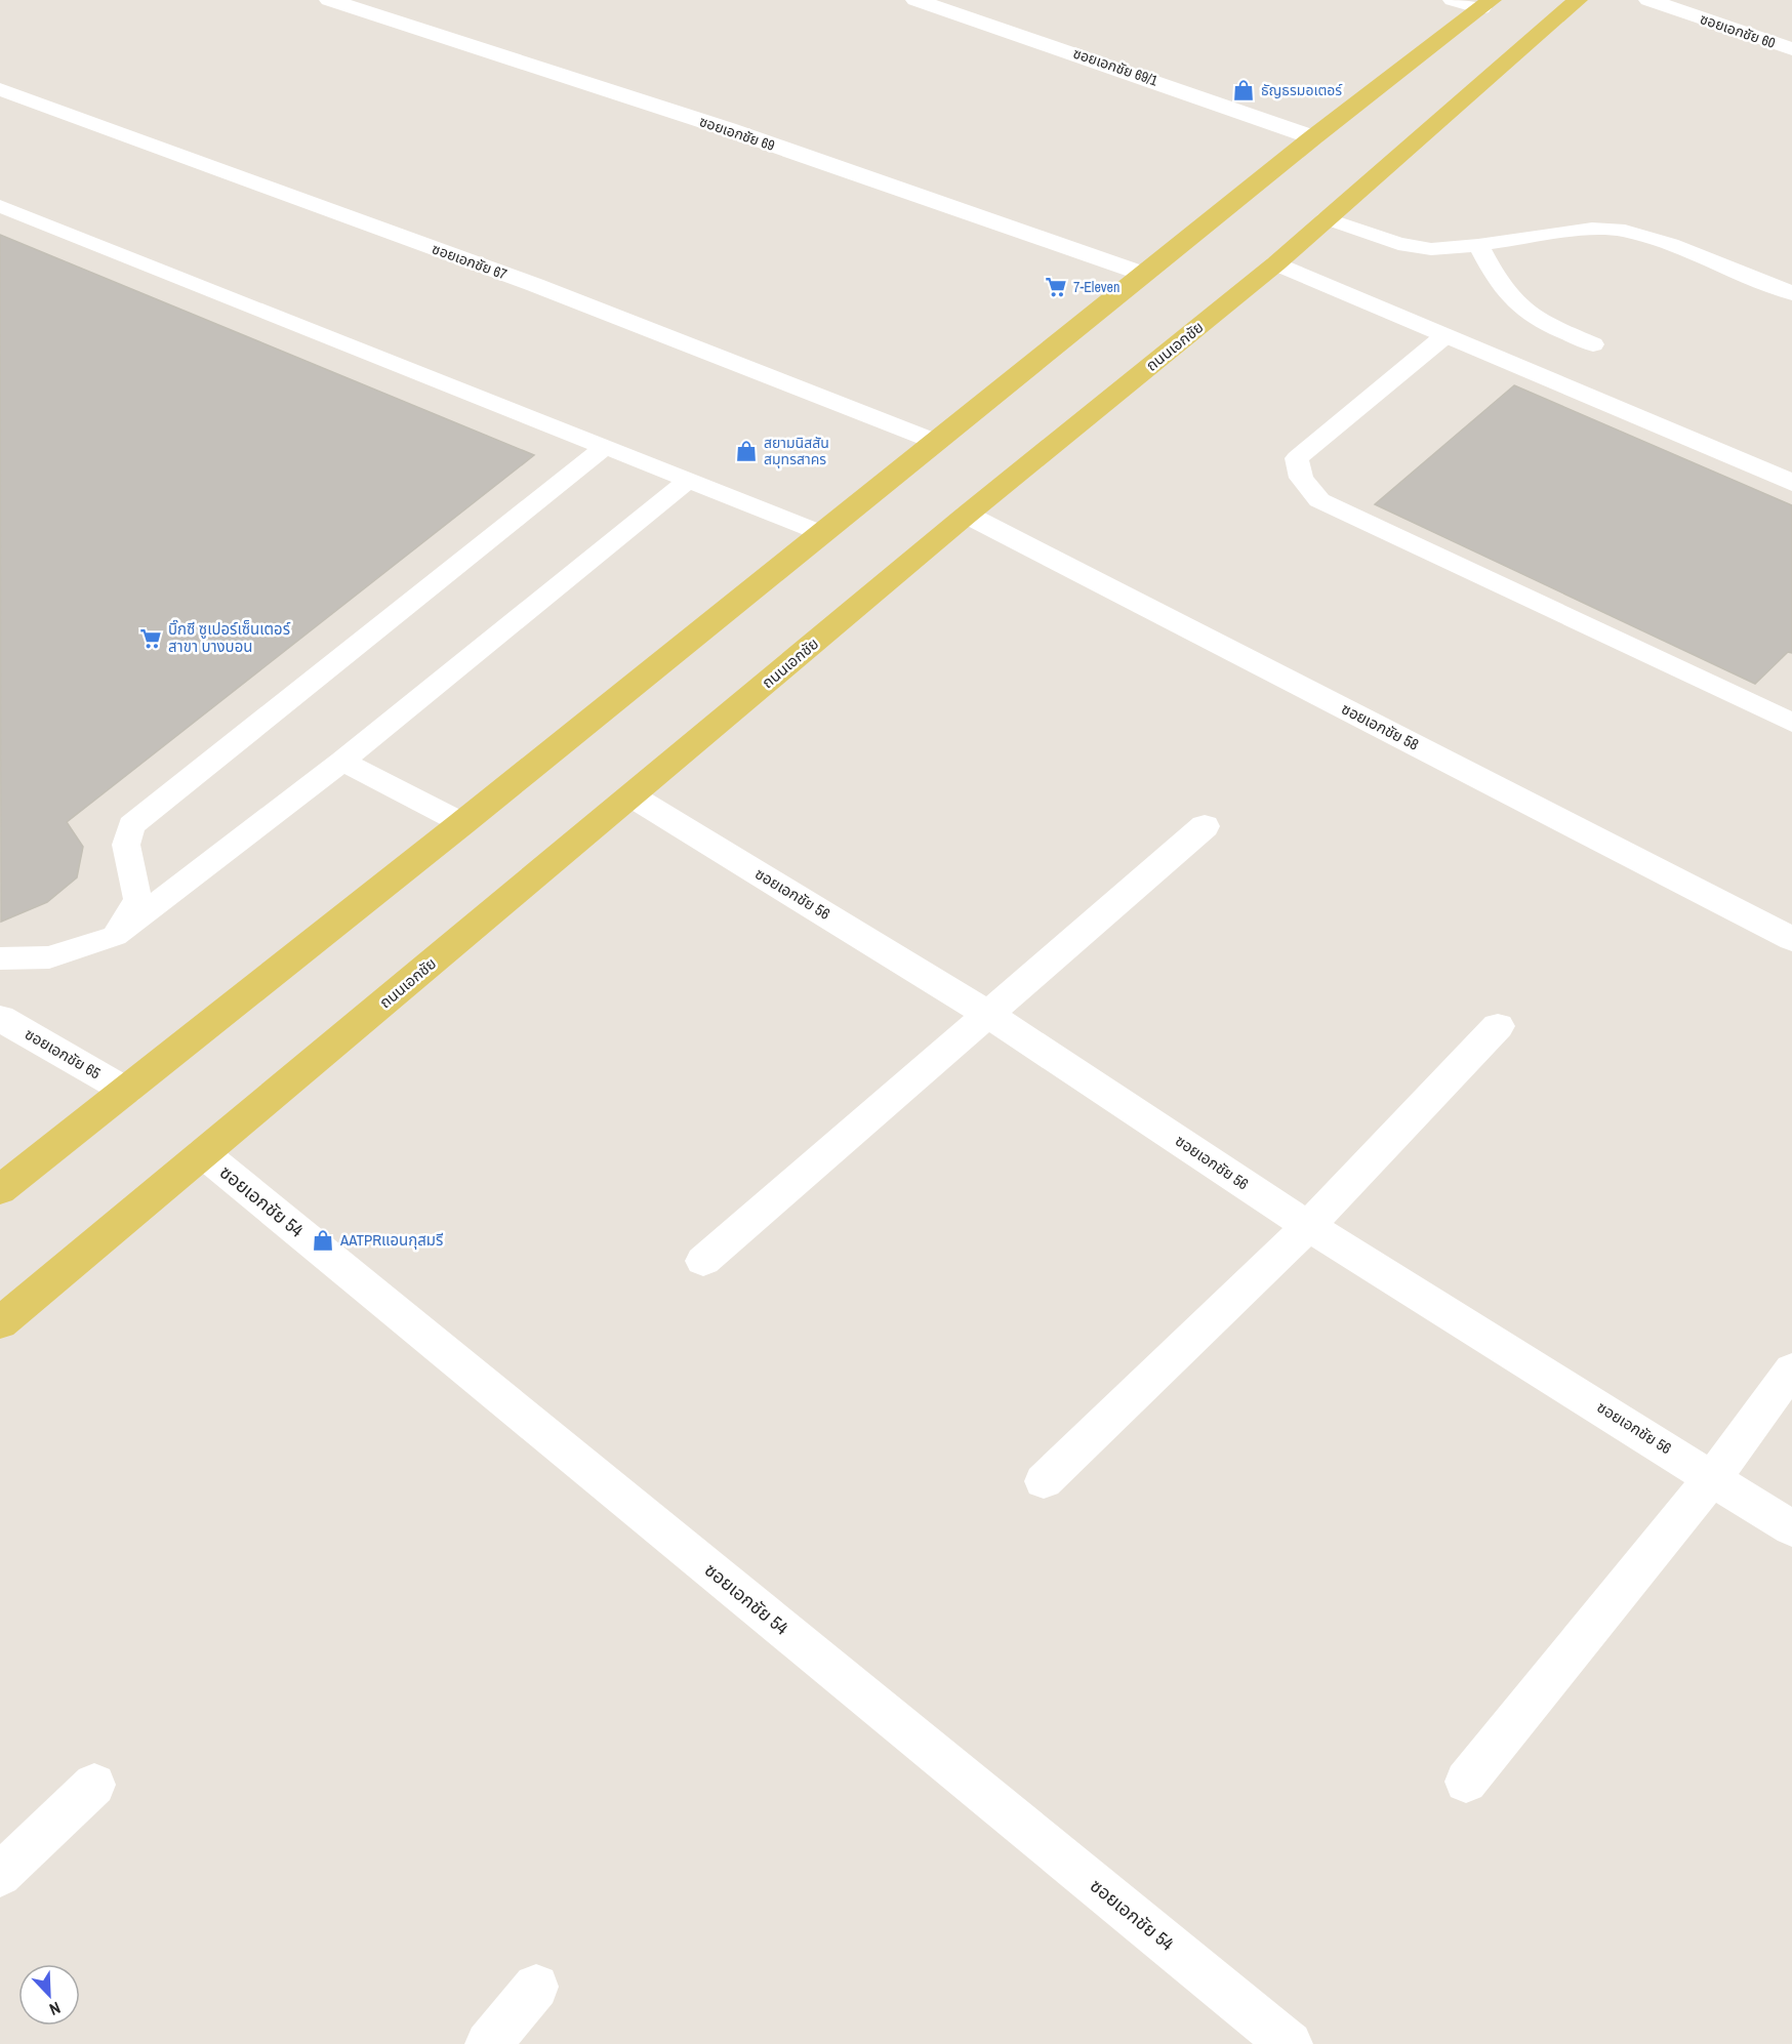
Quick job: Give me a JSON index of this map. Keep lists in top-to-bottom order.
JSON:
{
  "streets": {
    "main road": ["ถนนเอกชัย"],
    "street": [
      "ซอยเอกชัย 60",
      "ซอยเอกชัย 69/1",
      "ซอยเอกชัย 69",
      "ซอยเอกชัย 67",
      "ซอยเอกชัย 58",
      "ซอยเอกชัย 56",
      "ซอยเอกชัย 65",
      "ซอยเอกชัย 54"
    ]
  },
  "crossings": [
    ["ถนนเอกชัย", "ซอยเอกชัย 58"],
    ["ถนนเอกชัย", "ซอยเอกชัย 56"],
    ["ถนนเอกชัย", "ซอยเอกชัย 54"]
  ],
  "places": {
    "shop": ["ธัญธรมอเตอร์", "สยามนิสสัน สมุทรสาคร", "AATPRแอนกุสมรี"],
    "supermarket": ["7-Eleven", "บิ๊กซี ซูเปอร์เซ็นเตอร์ สาขา บางบอน"]
  },
  "north": "bottom right"
}
